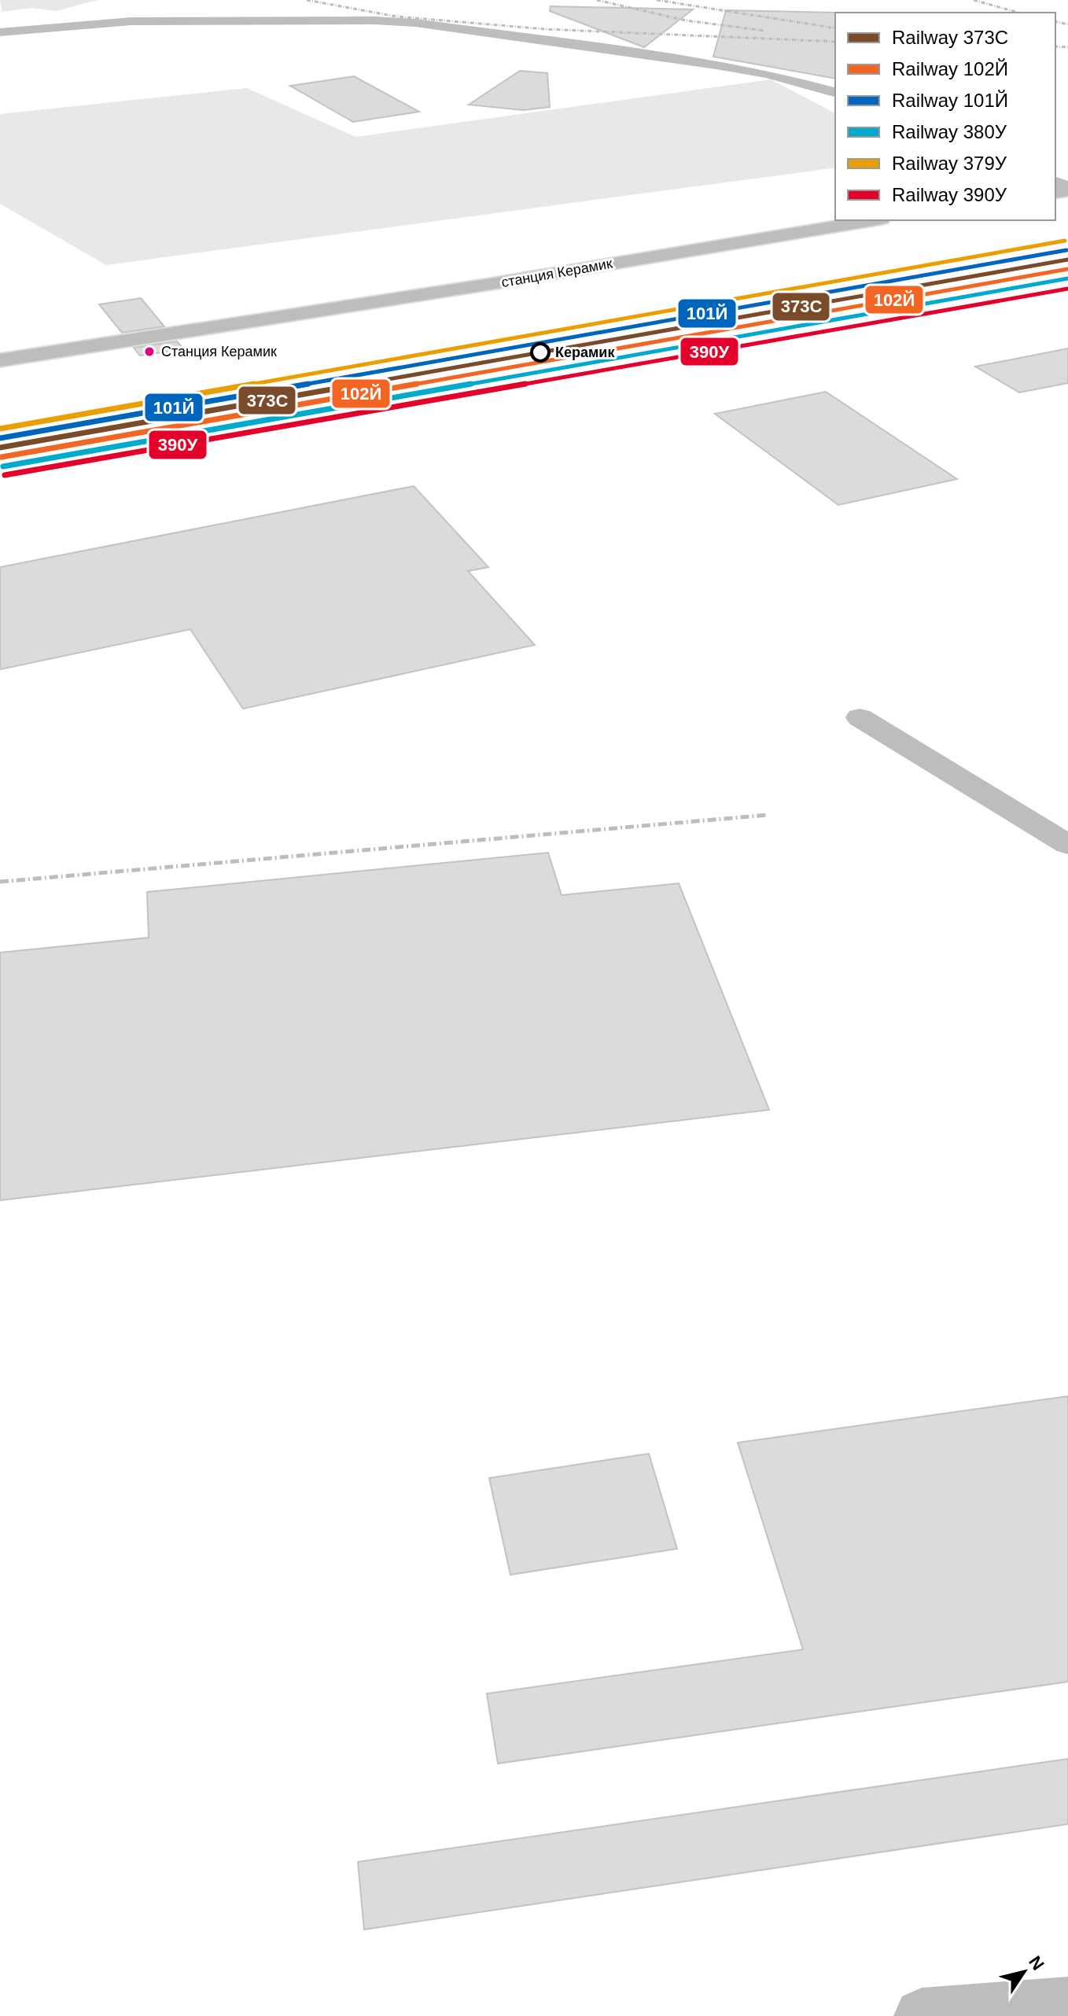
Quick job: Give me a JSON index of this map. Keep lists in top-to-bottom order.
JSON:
{
  "streets": {
    "street": ["станция Керамик"]
  },
  "places": ["Станция Керамик", "Керамик"],
  "lines": [
    "rail line 379У",
    "rail line 101Й",
    "rail line 373C",
    "rail line 102Й",
    "rail line 380У",
    "rail line 390У"
  ],
  "legend": [
    "Railway 373C",
    "Railway 102Й",
    "Railway 101Й",
    "Railway 380У",
    "Railway 379У",
    "Railway 390У"
  ],
  "north": "top right"
}
